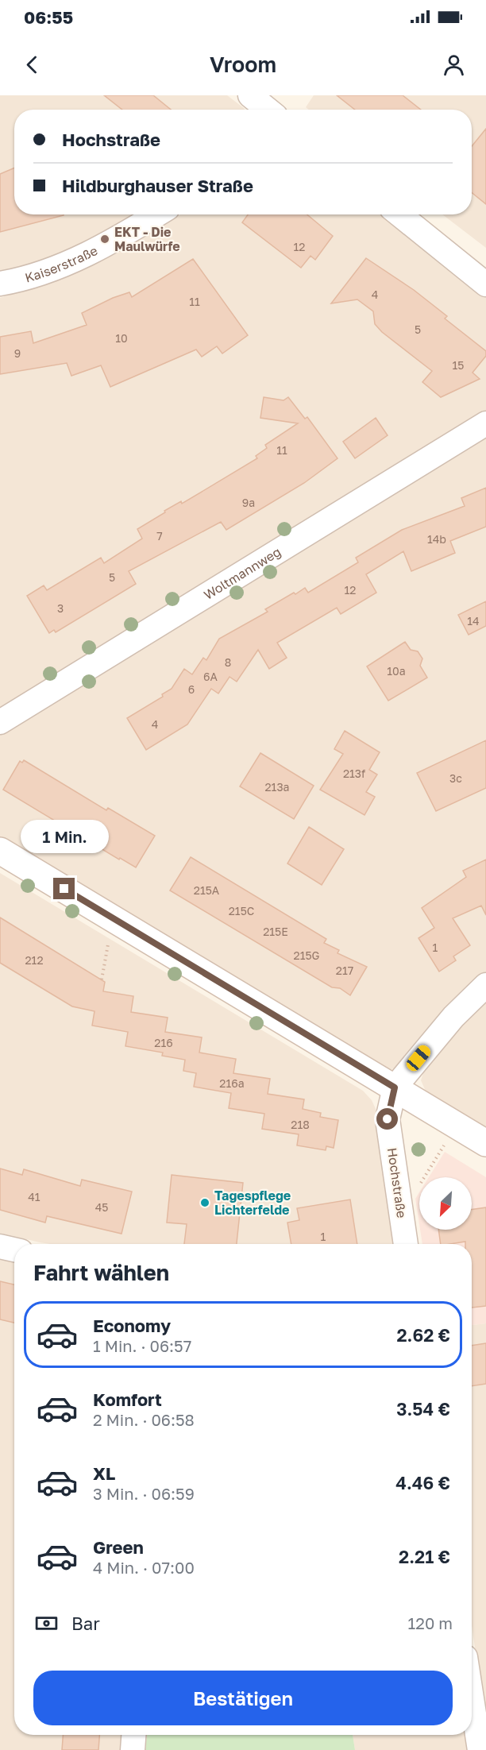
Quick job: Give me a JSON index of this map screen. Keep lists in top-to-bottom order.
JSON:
{
  "streets": {
    "street": ["Kaiserstraße", "Woltmannweg", "Hochstraße"]
  },
  "places": ["EKT - Die Maulwürfe", "Tagespflege Lichterfelde"],
  "house_numbers": [
    "12",
    "4",
    "11",
    "5",
    "10",
    "9",
    "15",
    "11",
    "9a",
    "7",
    "14b",
    "5",
    "12",
    "3",
    "14",
    "8",
    "10a",
    "6A",
    "6",
    "4",
    "213f",
    "3c",
    "213a",
    "215A",
    "215C",
    "215E",
    "1",
    "215G",
    "212",
    "217",
    "216",
    "216a",
    "218",
    "41",
    "45",
    "1"
  ],
  "north": "bottom left",
  "page": {
    "status": "06:55",
    "header": "Vroom",
    "banner": ["Hochstraße", "Hildburghauser Straße"],
    "bubble": "1 Min.",
    "heading": "Fahrt wählen",
    "list": [
      {
        "name": "Economy",
        "note": "1 Min. · 06:57",
        "value": "2.62 €"
      },
      {
        "name": "Komfort",
        "note": "2 Min. · 06:58",
        "value": "3.54 €"
      },
      {
        "name": "XL",
        "note": "3 Min. · 06:59",
        "value": "4.46 €"
      },
      {
        "name": "Green",
        "note": "4 Min. · 07:00",
        "value": "2.21 €"
      }
    ],
    "pay": ["Bar", "120 m"],
    "buttons": "Bestätigen"
  }
}
